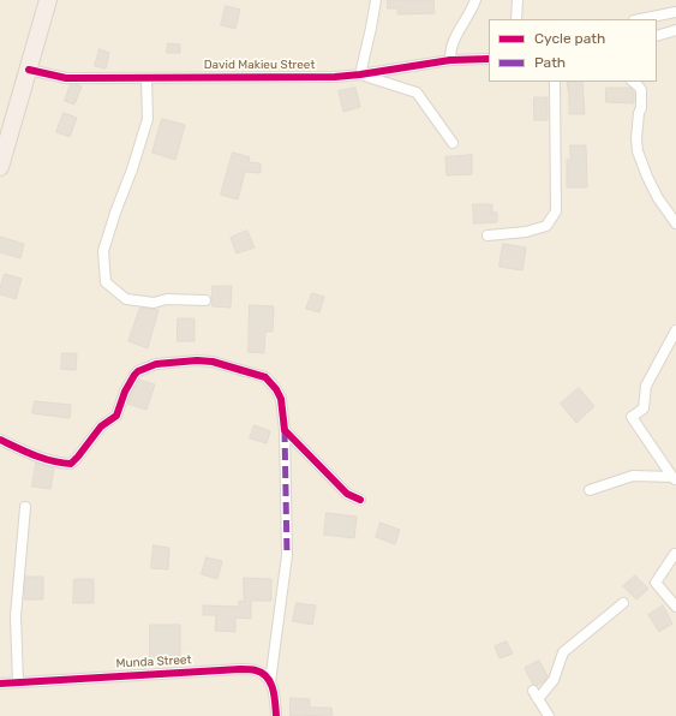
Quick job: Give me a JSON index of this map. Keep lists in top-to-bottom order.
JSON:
{
  "streets": {
    "street": ["David Makieu Street", "Munda Street"]
  },
  "legend": ["Cycle path", "Path"]
}
